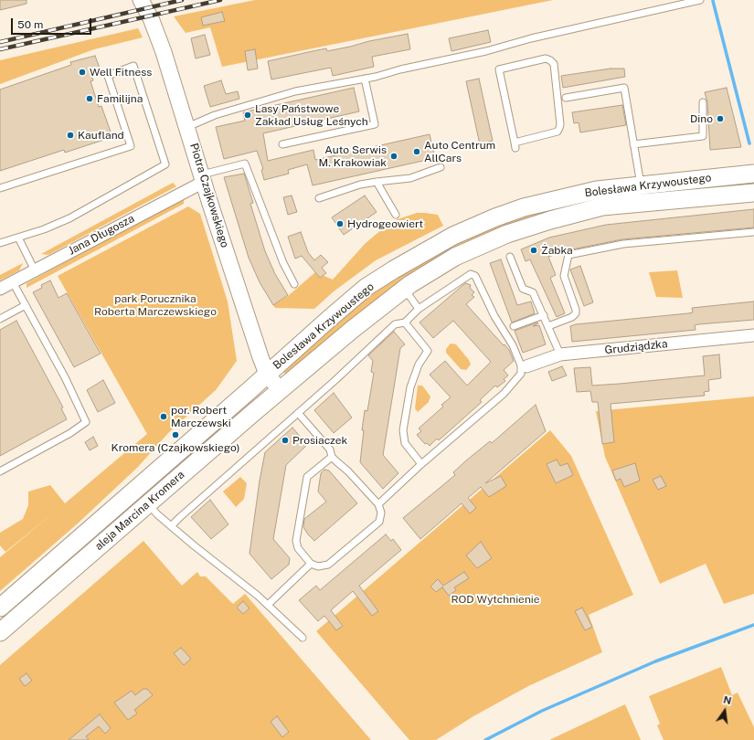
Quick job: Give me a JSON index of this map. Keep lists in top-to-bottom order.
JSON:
{
  "streets": {
    "main road": ["Bolesława Krzywoustego", "aleja Marcina Kromera"],
    "street": ["Piotra Czajkowskiego", "Jana Długosza", "Grudziądzka"]
  },
  "crossings": [
    ["Bolesława Krzywoustego", "Piotra Czajkowskiego"],
    ["Bolesława Krzywoustego", "aleja Marcina Kromera"],
    ["Piotra Czajkowskiego", "Jana Długosza"],
    ["Piotra Czajkowskiego", "aleja Marcina Kromera"]
  ],
  "parks": ["park Porucznika Roberta Marczewskiego", "ROD Wytchnienie"],
  "places": [
    "Well Fitness",
    "Familijna",
    "Lasy Państwowe Zakład Usług Leśnych",
    "Dino",
    "Kaufland",
    "Auto Centrum AllCars",
    "Auto Serwis M. Krakowiak",
    "Hydrogeowiert",
    "Żabka",
    "por. Robert Marczewski",
    "Kromera (Czajkowskiego)",
    "Prosiaczek"
  ],
  "scale_bar": "50 m",
  "north": "top"
}
